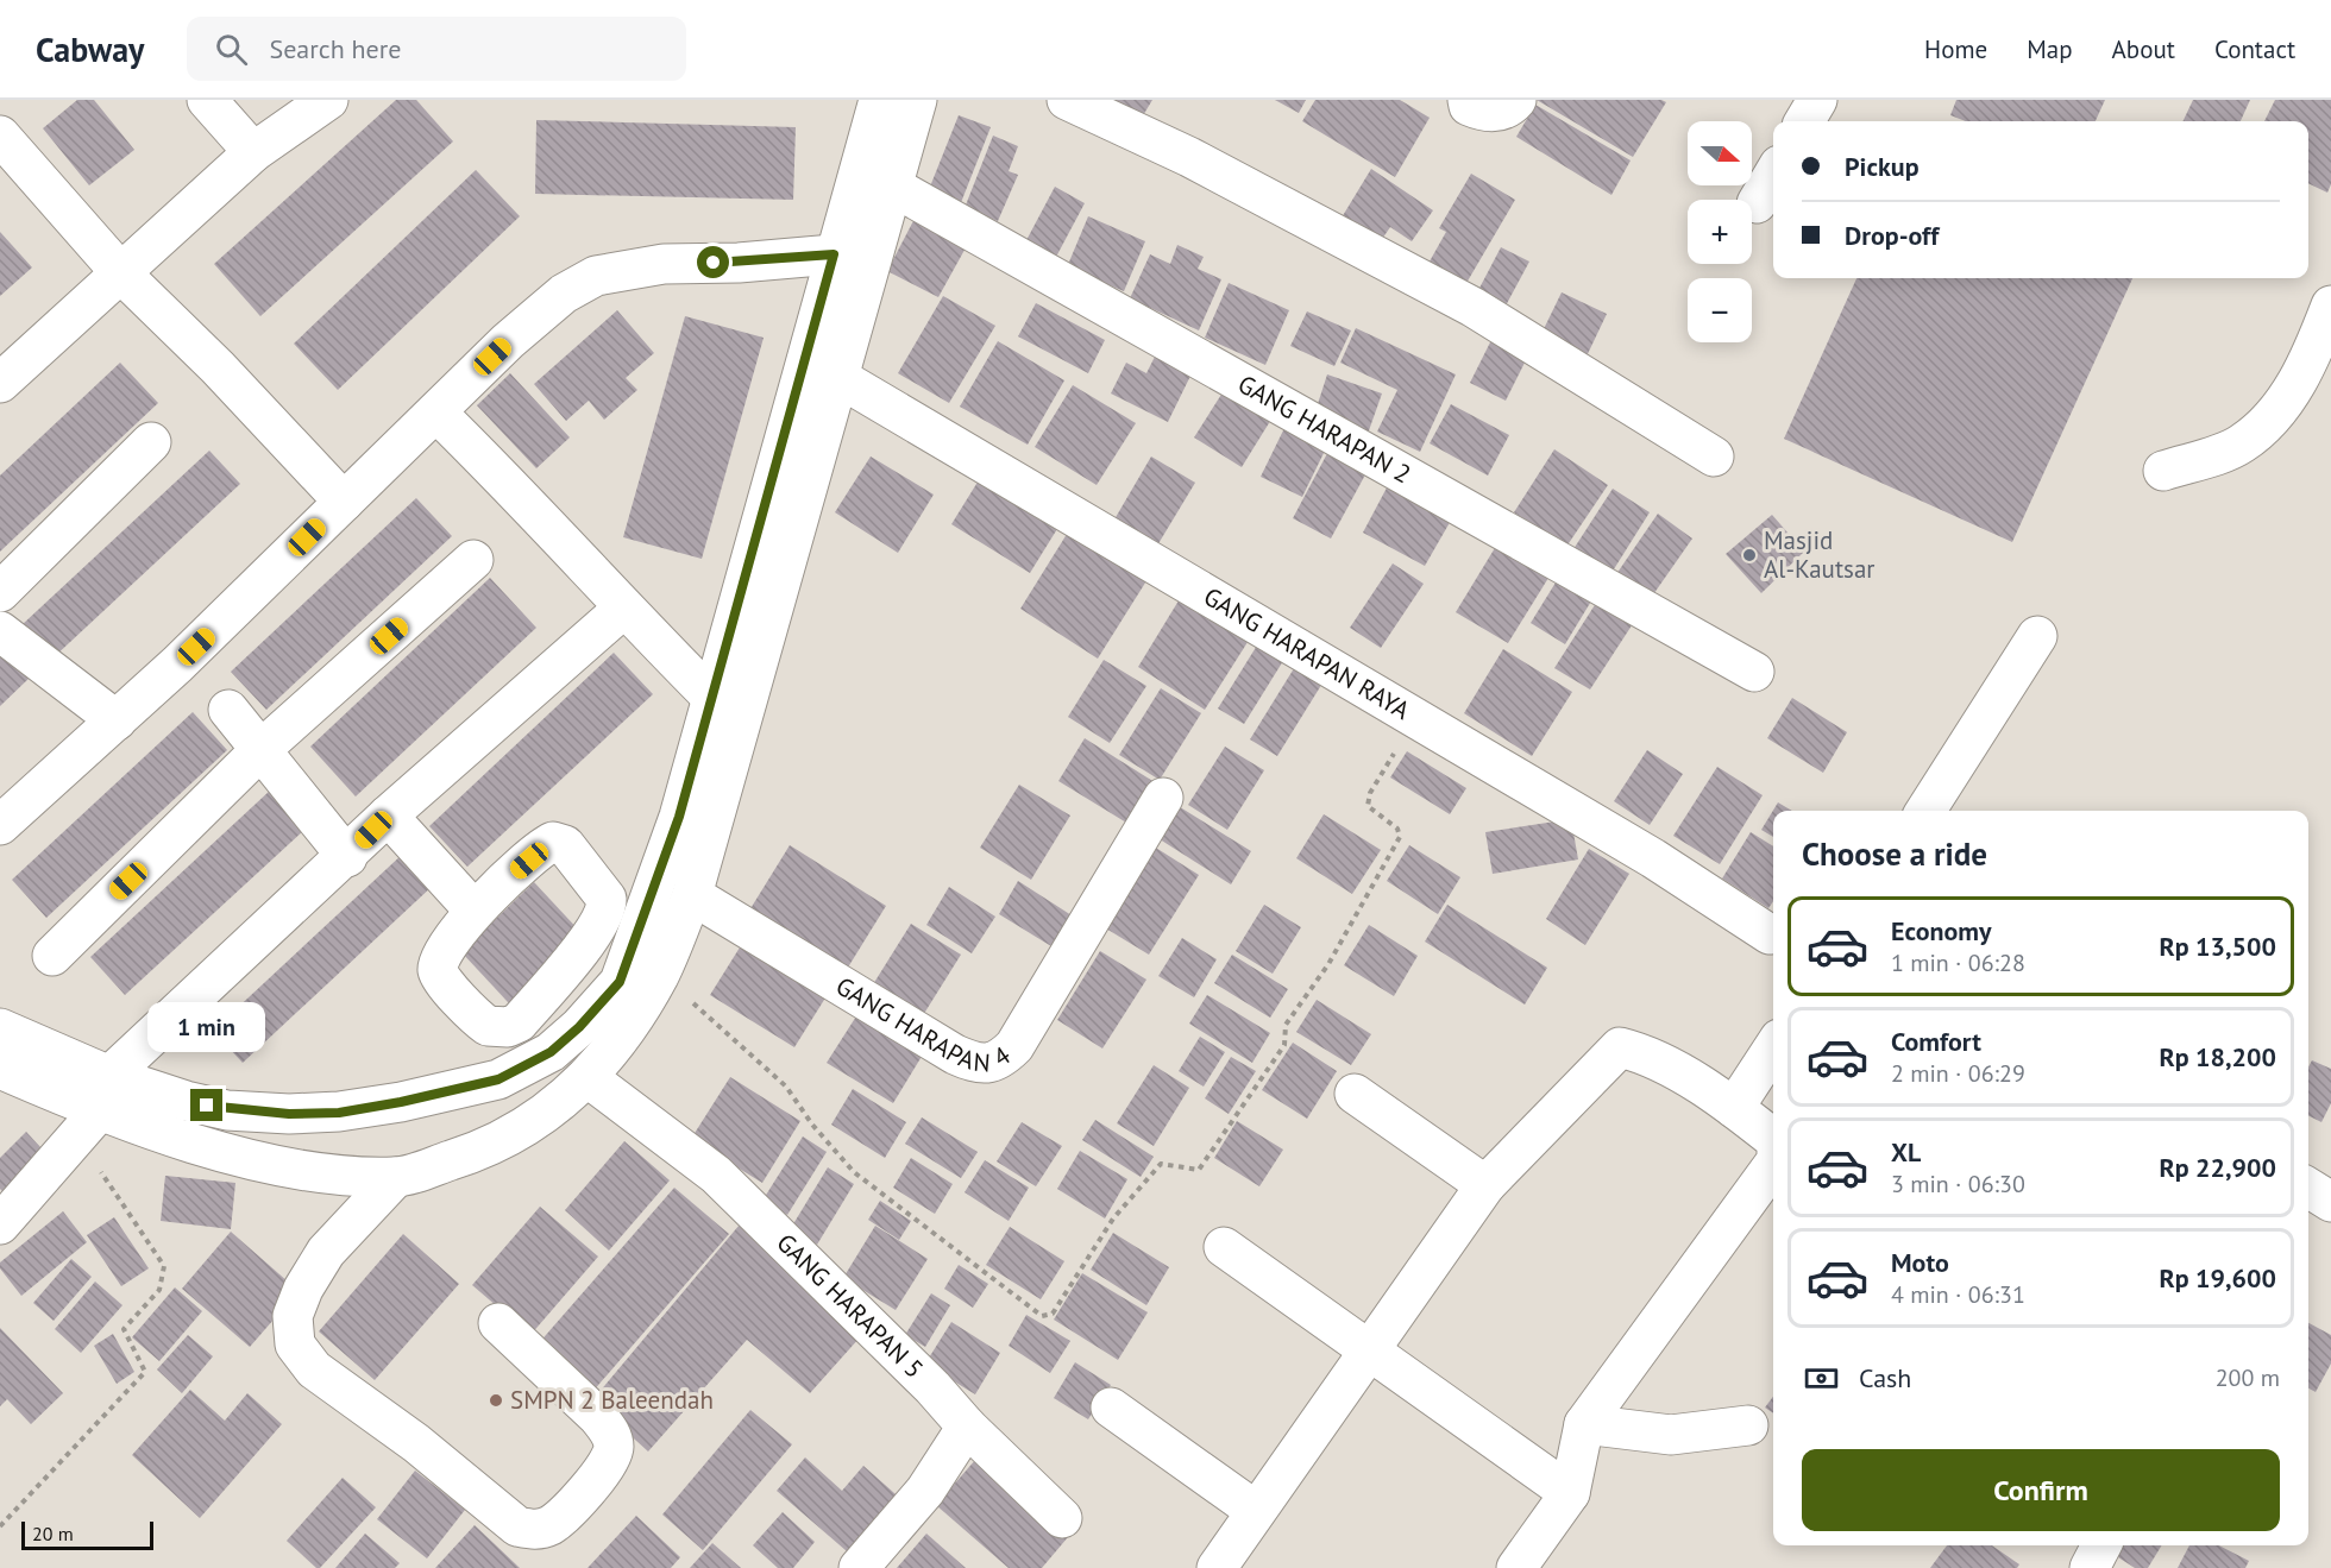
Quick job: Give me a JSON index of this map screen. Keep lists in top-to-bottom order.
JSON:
{
  "streets": {
    "street": [
      "GANG HARAPAN 2",
      "GANG HARAPAN RAYA",
      "GANG HARAPAN 4",
      "GANG HARAPAN 5"
    ]
  },
  "places": ["Masjid Al-Kautsar", "SMPN 2 Baleendah"],
  "scale_bar": "20 m",
  "north": "right",
  "page": {
    "header": "Cabway",
    "search": "Search here",
    "nav": [
      "Home",
      "Map",
      "About",
      "Contact"
    ],
    "map_buttons": ["+", "−"],
    "banner": ["Pickup", "Drop-off"],
    "heading": "Choose a ride",
    "list": [
      {
        "name": "Economy",
        "note": "1 min · 06:28",
        "value": "Rp 13,500"
      },
      {
        "name": "Comfort",
        "note": "2 min · 06:29",
        "value": "Rp 18,200"
      },
      {
        "name": "XL",
        "note": "3 min · 06:30",
        "value": "Rp 22,900"
      },
      {
        "name": "Moto",
        "note": "4 min · 06:31",
        "value": "Rp 19,600"
      }
    ],
    "bubble": "1 min",
    "pay": ["Cash", "200 m"],
    "buttons": "Confirm",
    "scale": "20 m"
  }
}
